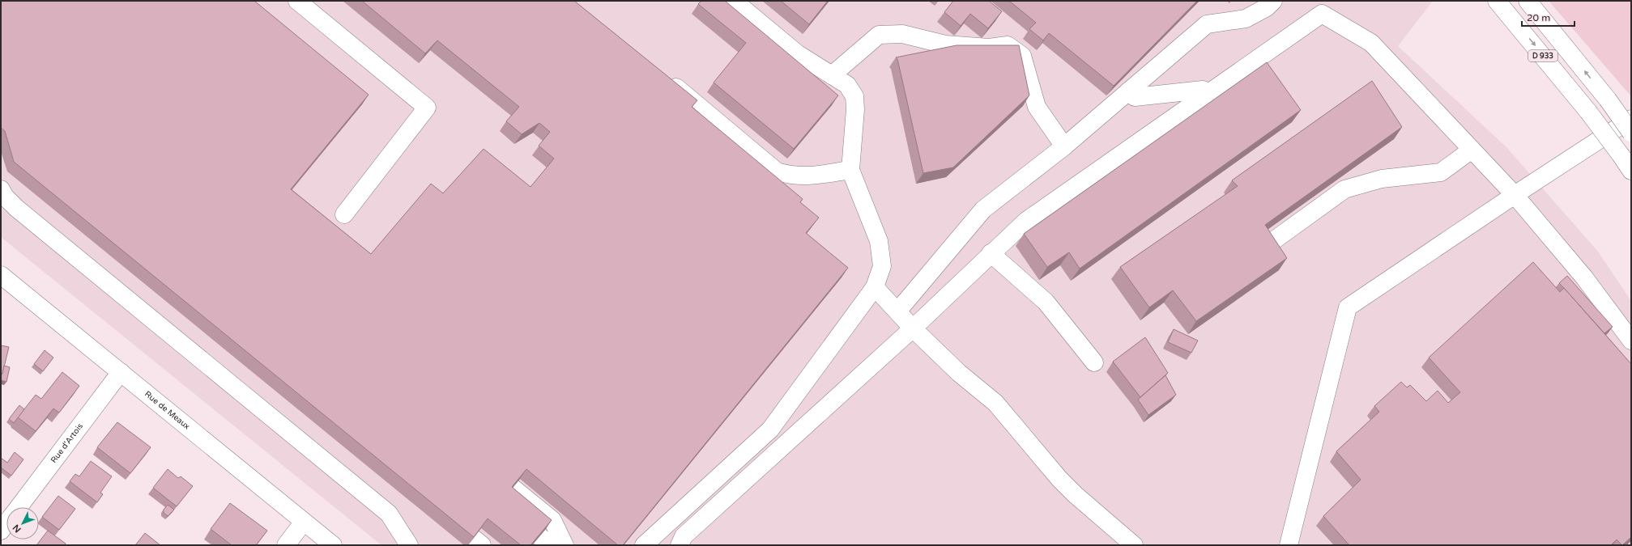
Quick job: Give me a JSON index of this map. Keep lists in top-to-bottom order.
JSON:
{
  "streets": {
    "main road": ["D 933", "Rue de Meaux", "Rue d'Artois"]
  },
  "crossings": [
    ["Rue de Meaux", "Rue d'Artois"]
  ],
  "scale_bar": "20 m",
  "north": "bottom left"
}
